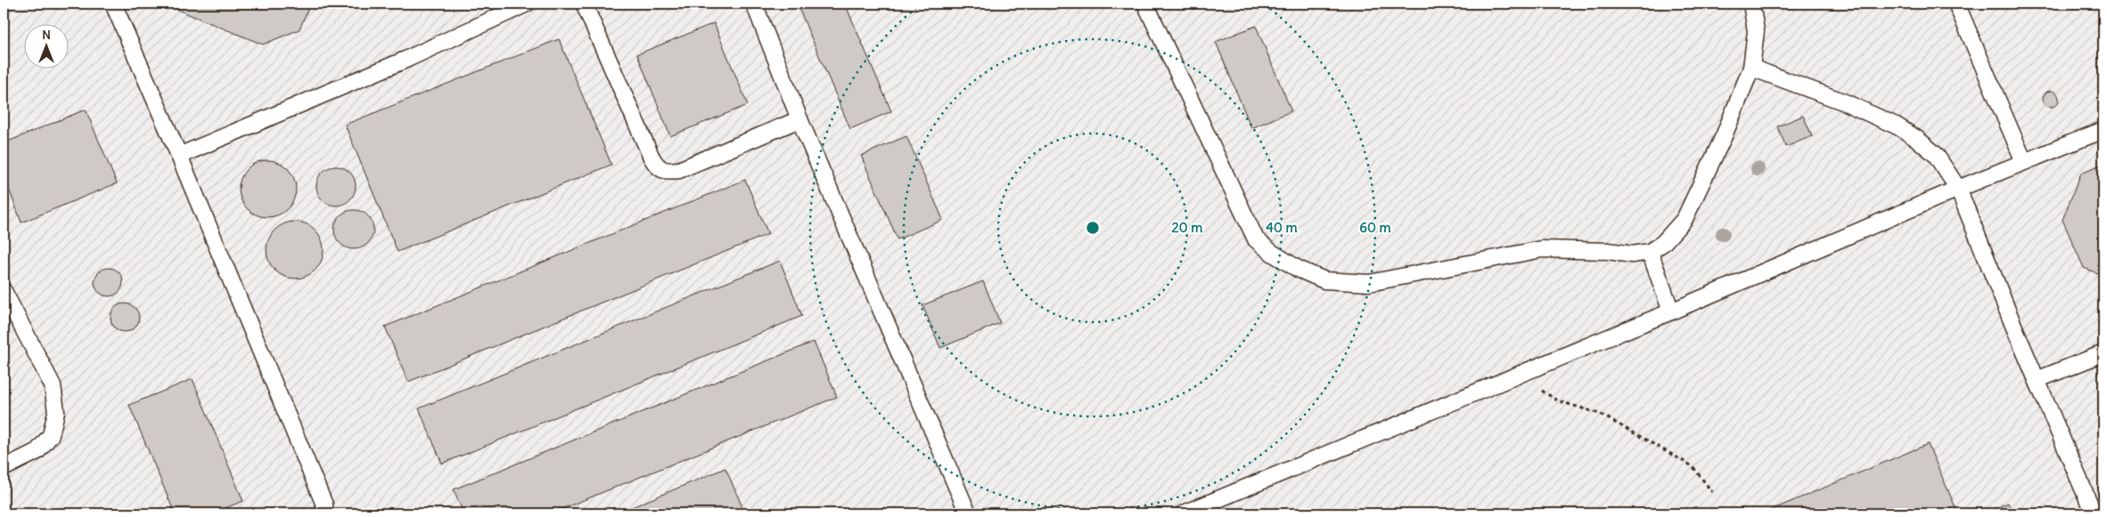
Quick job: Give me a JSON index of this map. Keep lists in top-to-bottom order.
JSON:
{
  "north": "top",
  "rings": ["20 m", "40 m", "60 m"]
}
